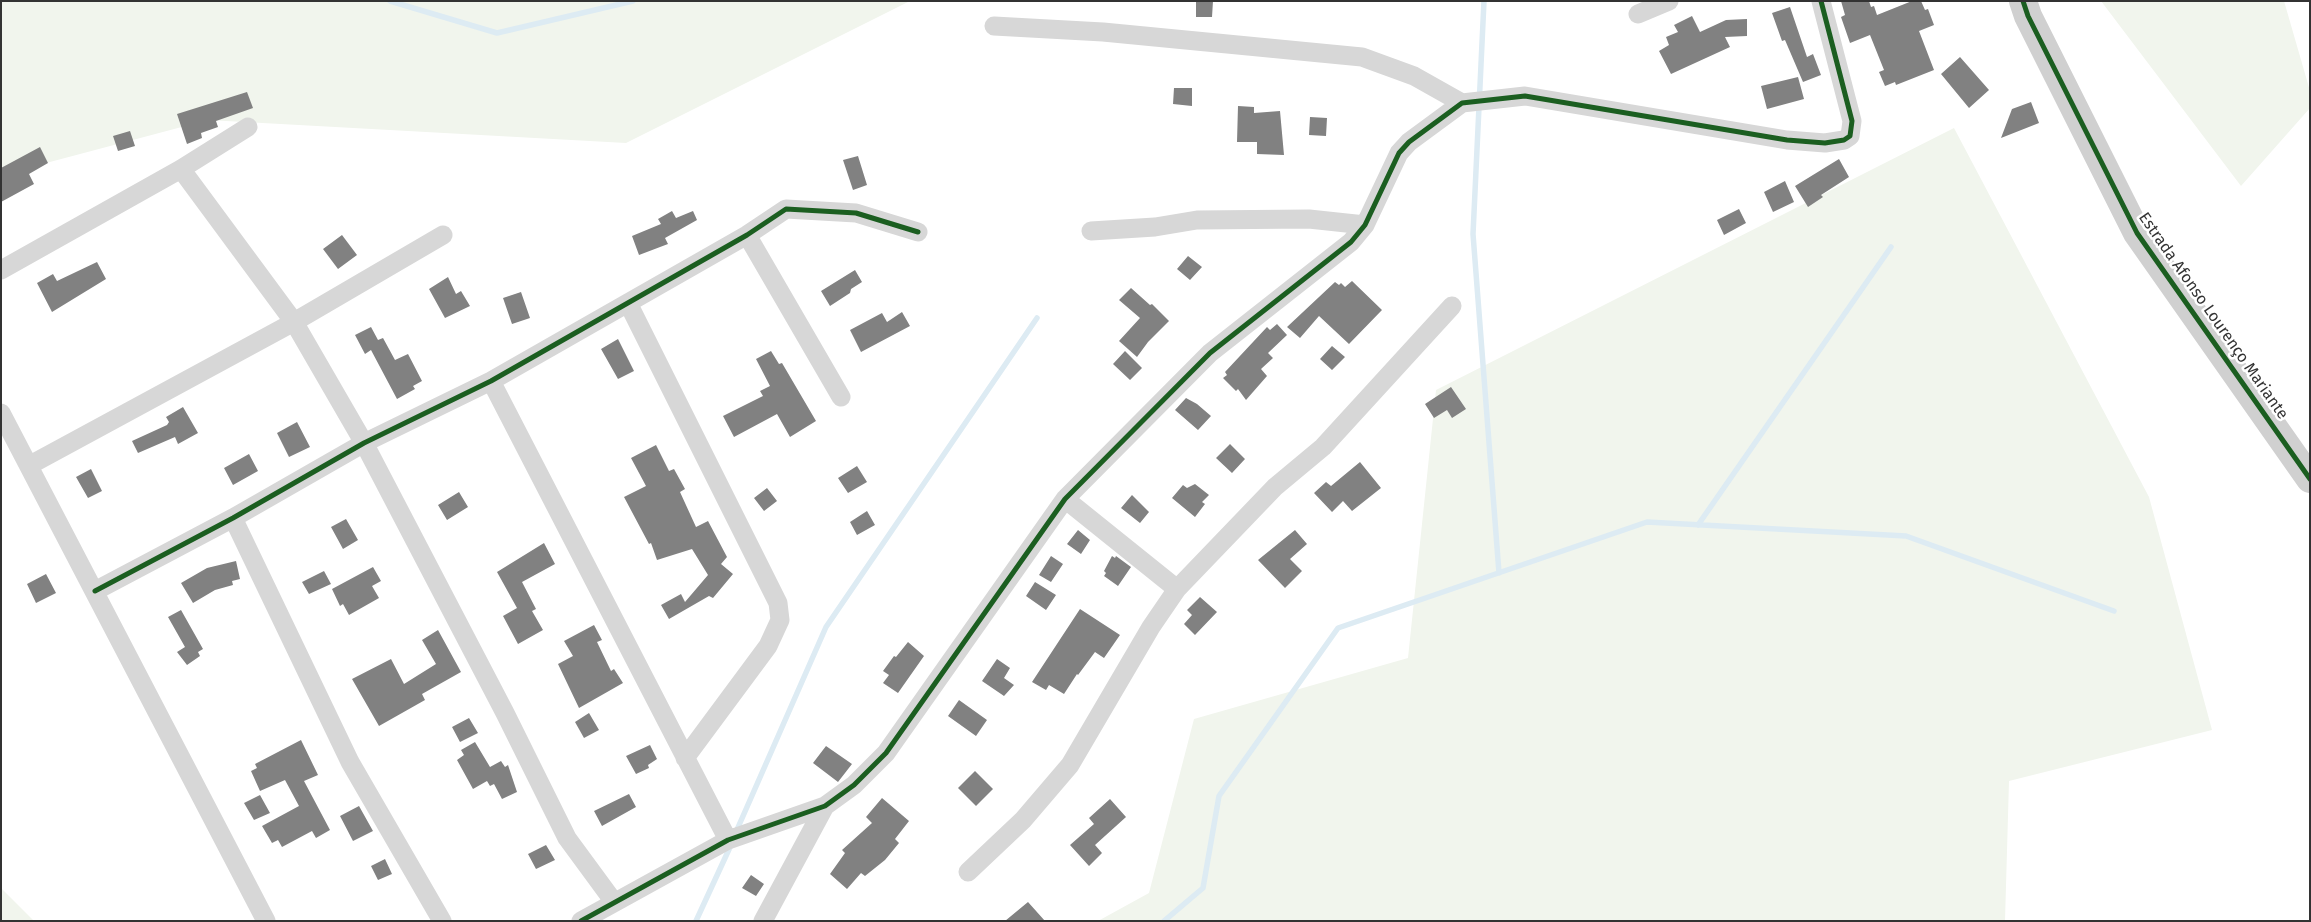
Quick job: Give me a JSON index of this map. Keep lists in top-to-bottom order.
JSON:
{
  "streets": {
    "main road": ["Estrada Afonso Lourenço Mariante"]
  }
}
